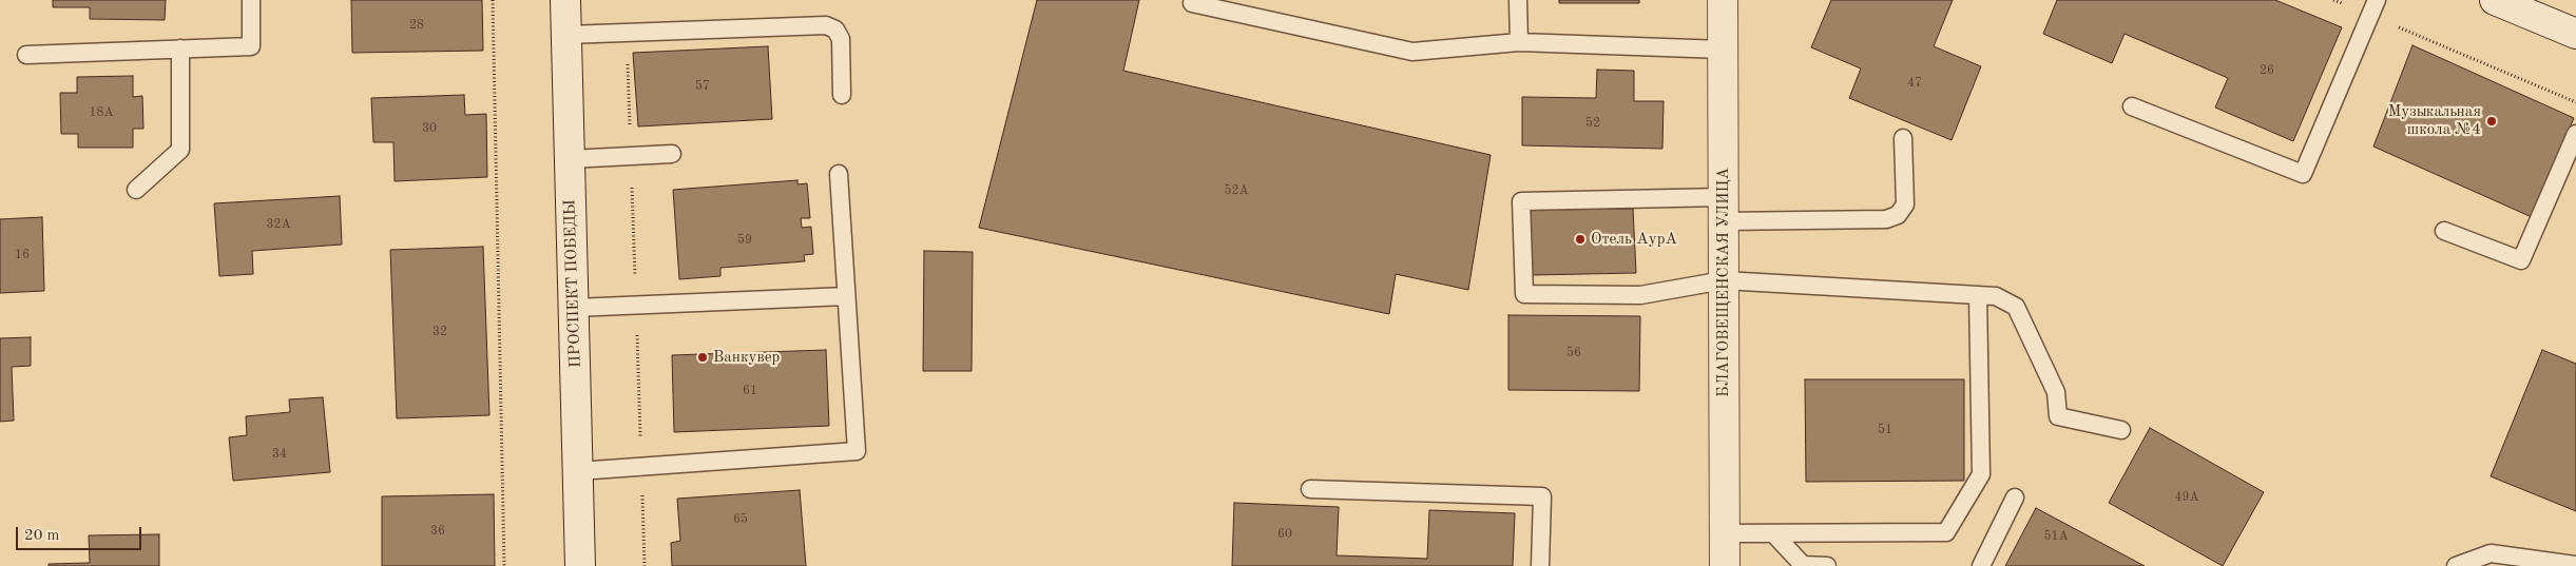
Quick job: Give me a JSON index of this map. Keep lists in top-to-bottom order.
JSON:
{
  "streets": {
    "main road": ["БЛАГОВЕЩЕНСКАЯ УЛИЦА", "ПРОСПЕКТ ПОБЕДЫ"]
  },
  "places": ["Музыкальная школа №4", "Отель АурА", "Ванкувер"],
  "house_numbers": [
    "28",
    "26",
    "47",
    "57",
    "18А",
    "52",
    "30",
    "52А",
    "32А",
    "59",
    "16",
    "32",
    "56",
    "61",
    "51",
    "34",
    "49А",
    "65",
    "36",
    "60",
    "51А"
  ],
  "scale_bar": "20 m"
}
